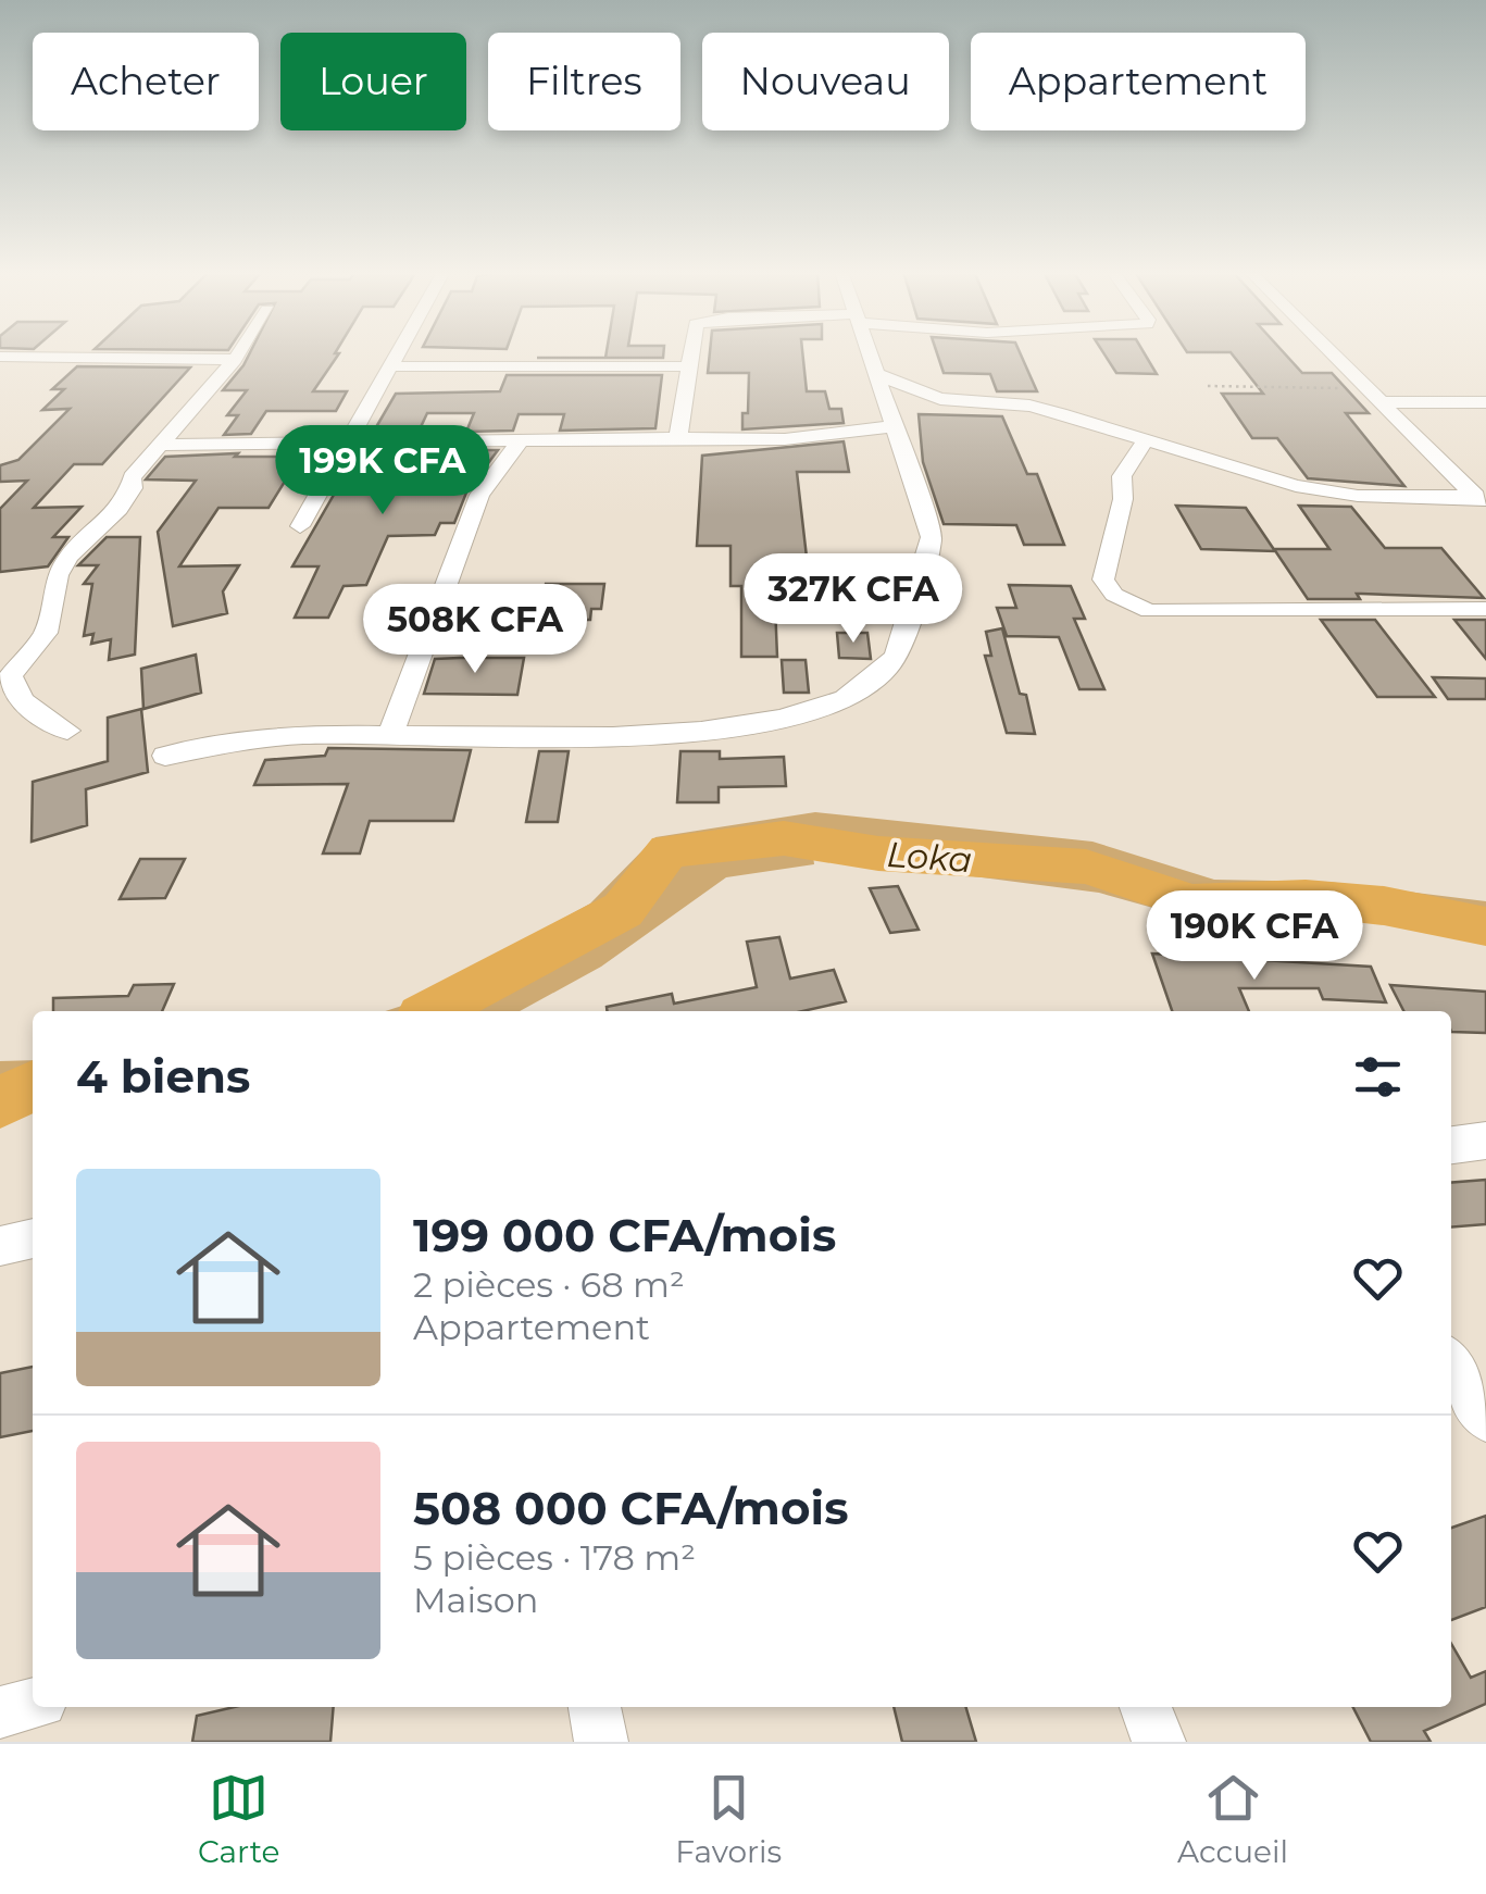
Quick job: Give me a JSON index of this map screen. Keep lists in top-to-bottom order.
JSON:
{
  "water": ["Loka"],
  "page": {
    "chip": [
      "Acheter",
      "Louer",
      "Filtres",
      "Nouveau",
      "Appartement"
    ],
    "price": [
      "199K CFA",
      "327K CFA",
      "508K CFA",
      "190K CFA"
    ],
    "heading": "4 biens",
    "list": [
      {
        "name": "199 000 CFA/mois",
        "note": "2 pièces · 68 m² · Appartement"
      },
      {
        "name": "508 000 CFA/mois",
        "note": "5 pièces · 178 m² · Maison"
      }
    ],
    "tabs": ["Carte", "Favoris", "Accueil"]
  }
}
